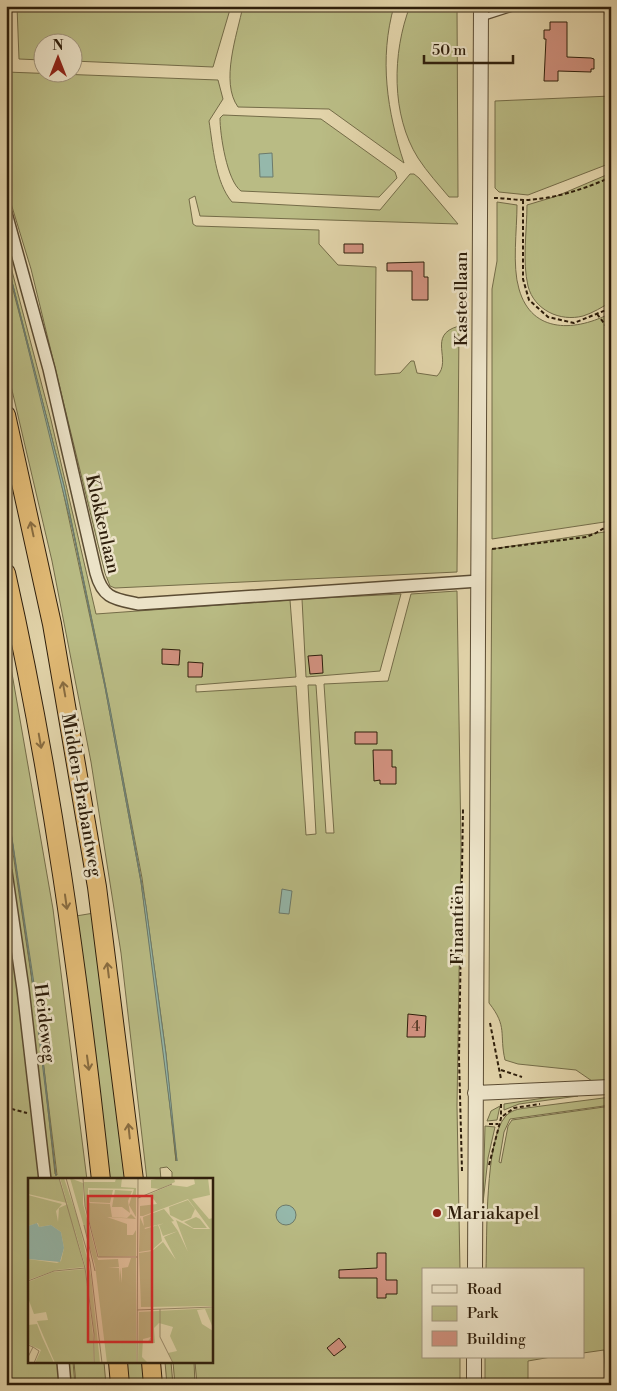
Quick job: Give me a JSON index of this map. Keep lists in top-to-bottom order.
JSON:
{
  "streets": {
    "highway": ["Midden-Brabantweg"],
    "street": [
      "Kasteellaan",
      "Klokkenlaan",
      "Finantiën",
      "Heideweg"
    ]
  },
  "crossings": [
    ["Kasteellaan", "Klokkenlaan"],
    ["Kasteellaan", "Finantiën"],
    ["Klokkenlaan", "Finantiën"]
  ],
  "places": ["Mariakapel"],
  "house_numbers": ["4"],
  "legend": ["Road", "Park", "Building"],
  "scale_bar": "50 m",
  "north": "top"
}
